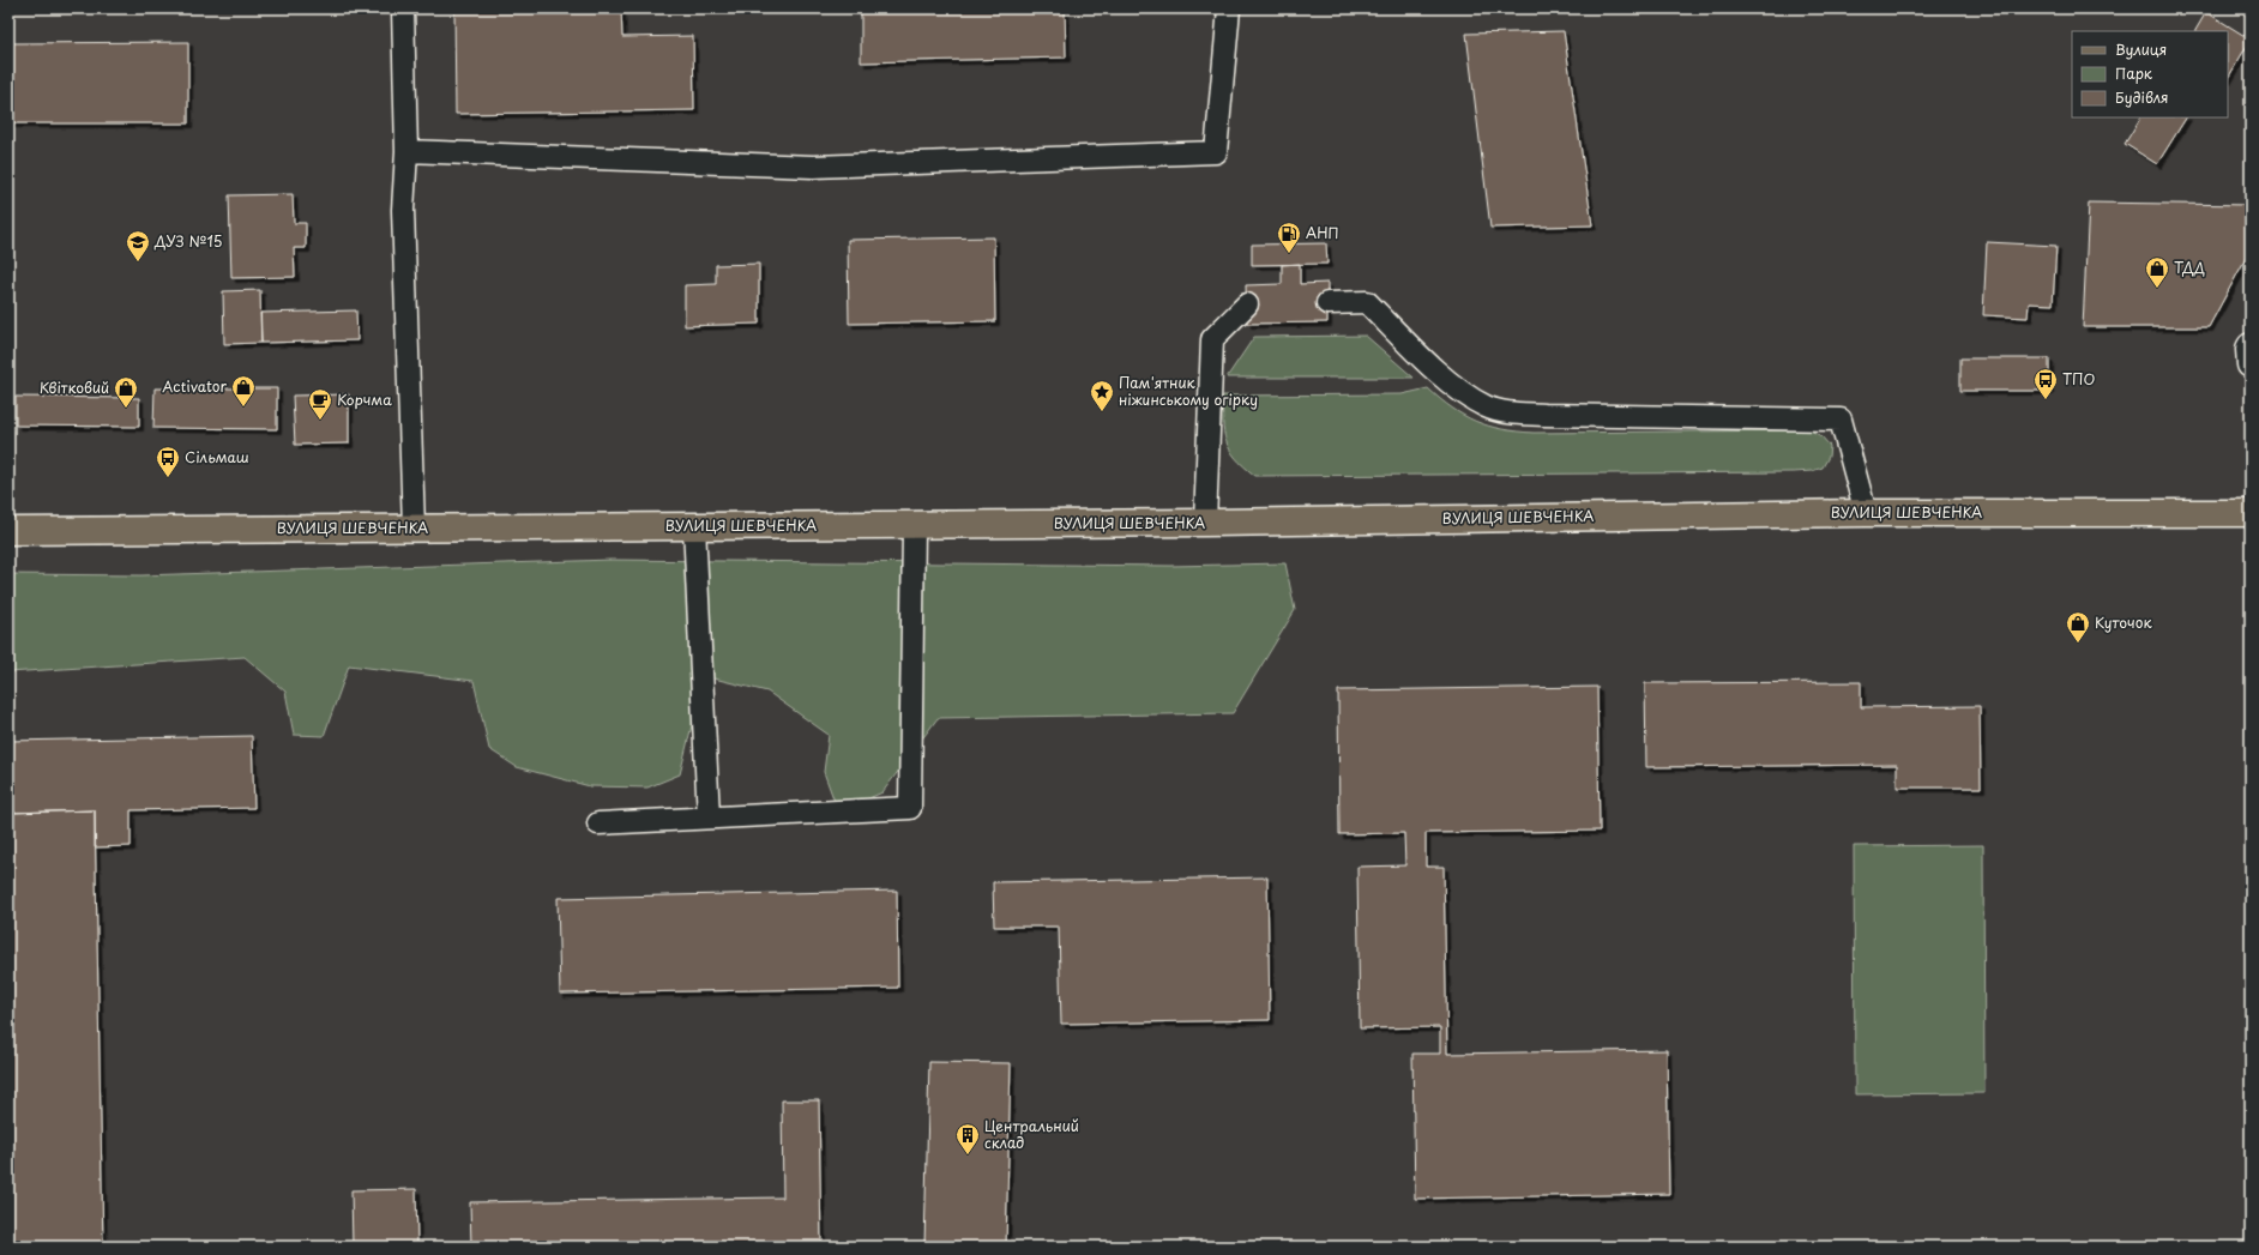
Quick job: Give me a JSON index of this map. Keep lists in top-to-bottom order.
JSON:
{
  "streets": {
    "main road": ["ВУЛИЦЯ ШЕВЧЕНКА"]
  },
  "places": {
    "fuel station": ["АНП"],
    "school or university": ["ДУЗ №15"],
    "shop": [
      "ТДД",
      "Activator",
      "Квітковий",
      "Куточок"
    ],
    "bus stop": ["ТПО", "Сільмаш"],
    "place": ["Пам'ятник ніжинському огірку"],
    "cafe": ["Корчма"],
    "building": ["Центральний склад"]
  },
  "legend": ["Вулиця", "Парк", "Будівля"]
}
